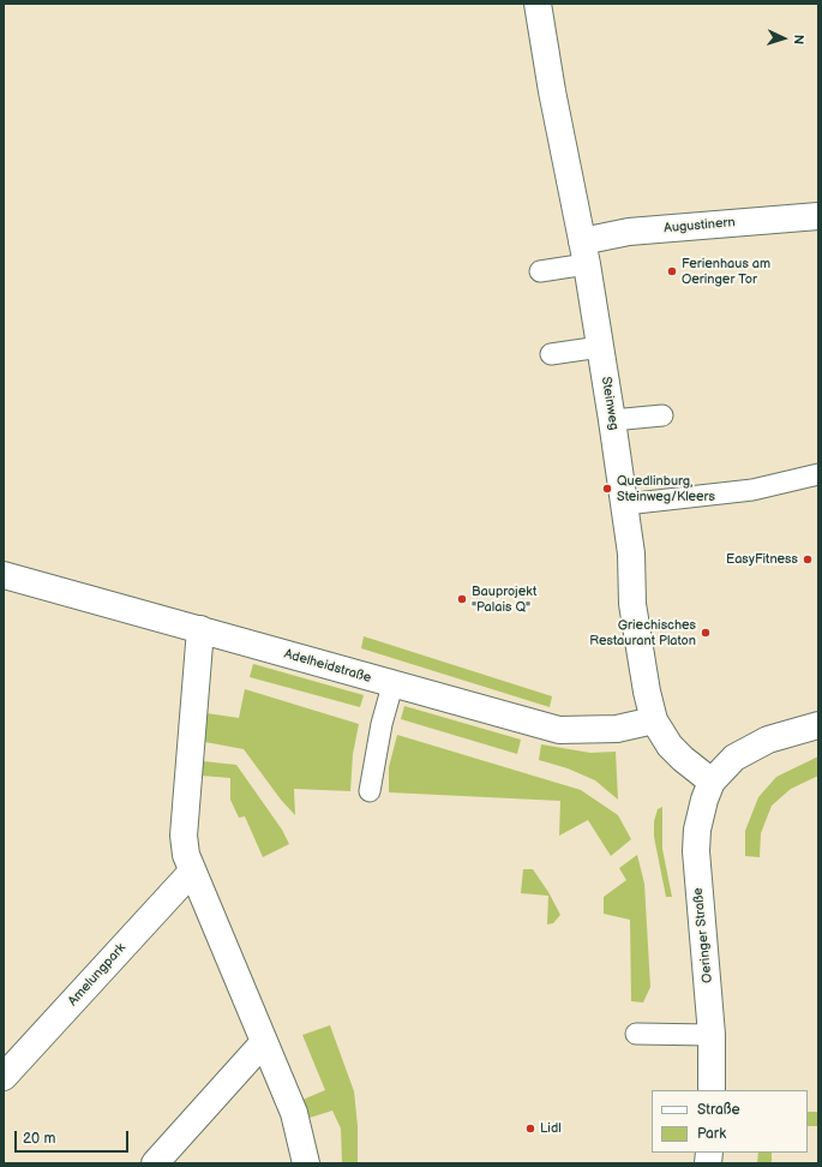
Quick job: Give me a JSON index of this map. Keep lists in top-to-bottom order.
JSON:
{
  "streets": {
    "street": [
      "Augustinern",
      "Steinweg",
      "Adelheidstraße",
      "Oeringer Straße",
      "Amelungpark"
    ]
  },
  "crossings": [
    ["Augustinern", "Steinweg"],
    ["Steinweg", "Adelheidstraße"],
    ["Steinweg", "Oeringer Straße"]
  ],
  "places": [
    "Ferienhaus am Oeringer Tor",
    "Quedlinburg, Steinweg/Kleers",
    "EasyFitness",
    "Bauprojekt \"Palais Q\"",
    "Griechisches Restaurant Platon",
    "Lidl"
  ],
  "legend": ["Straße", "Park"],
  "scale_bar": "20 m",
  "north": "right"
}
